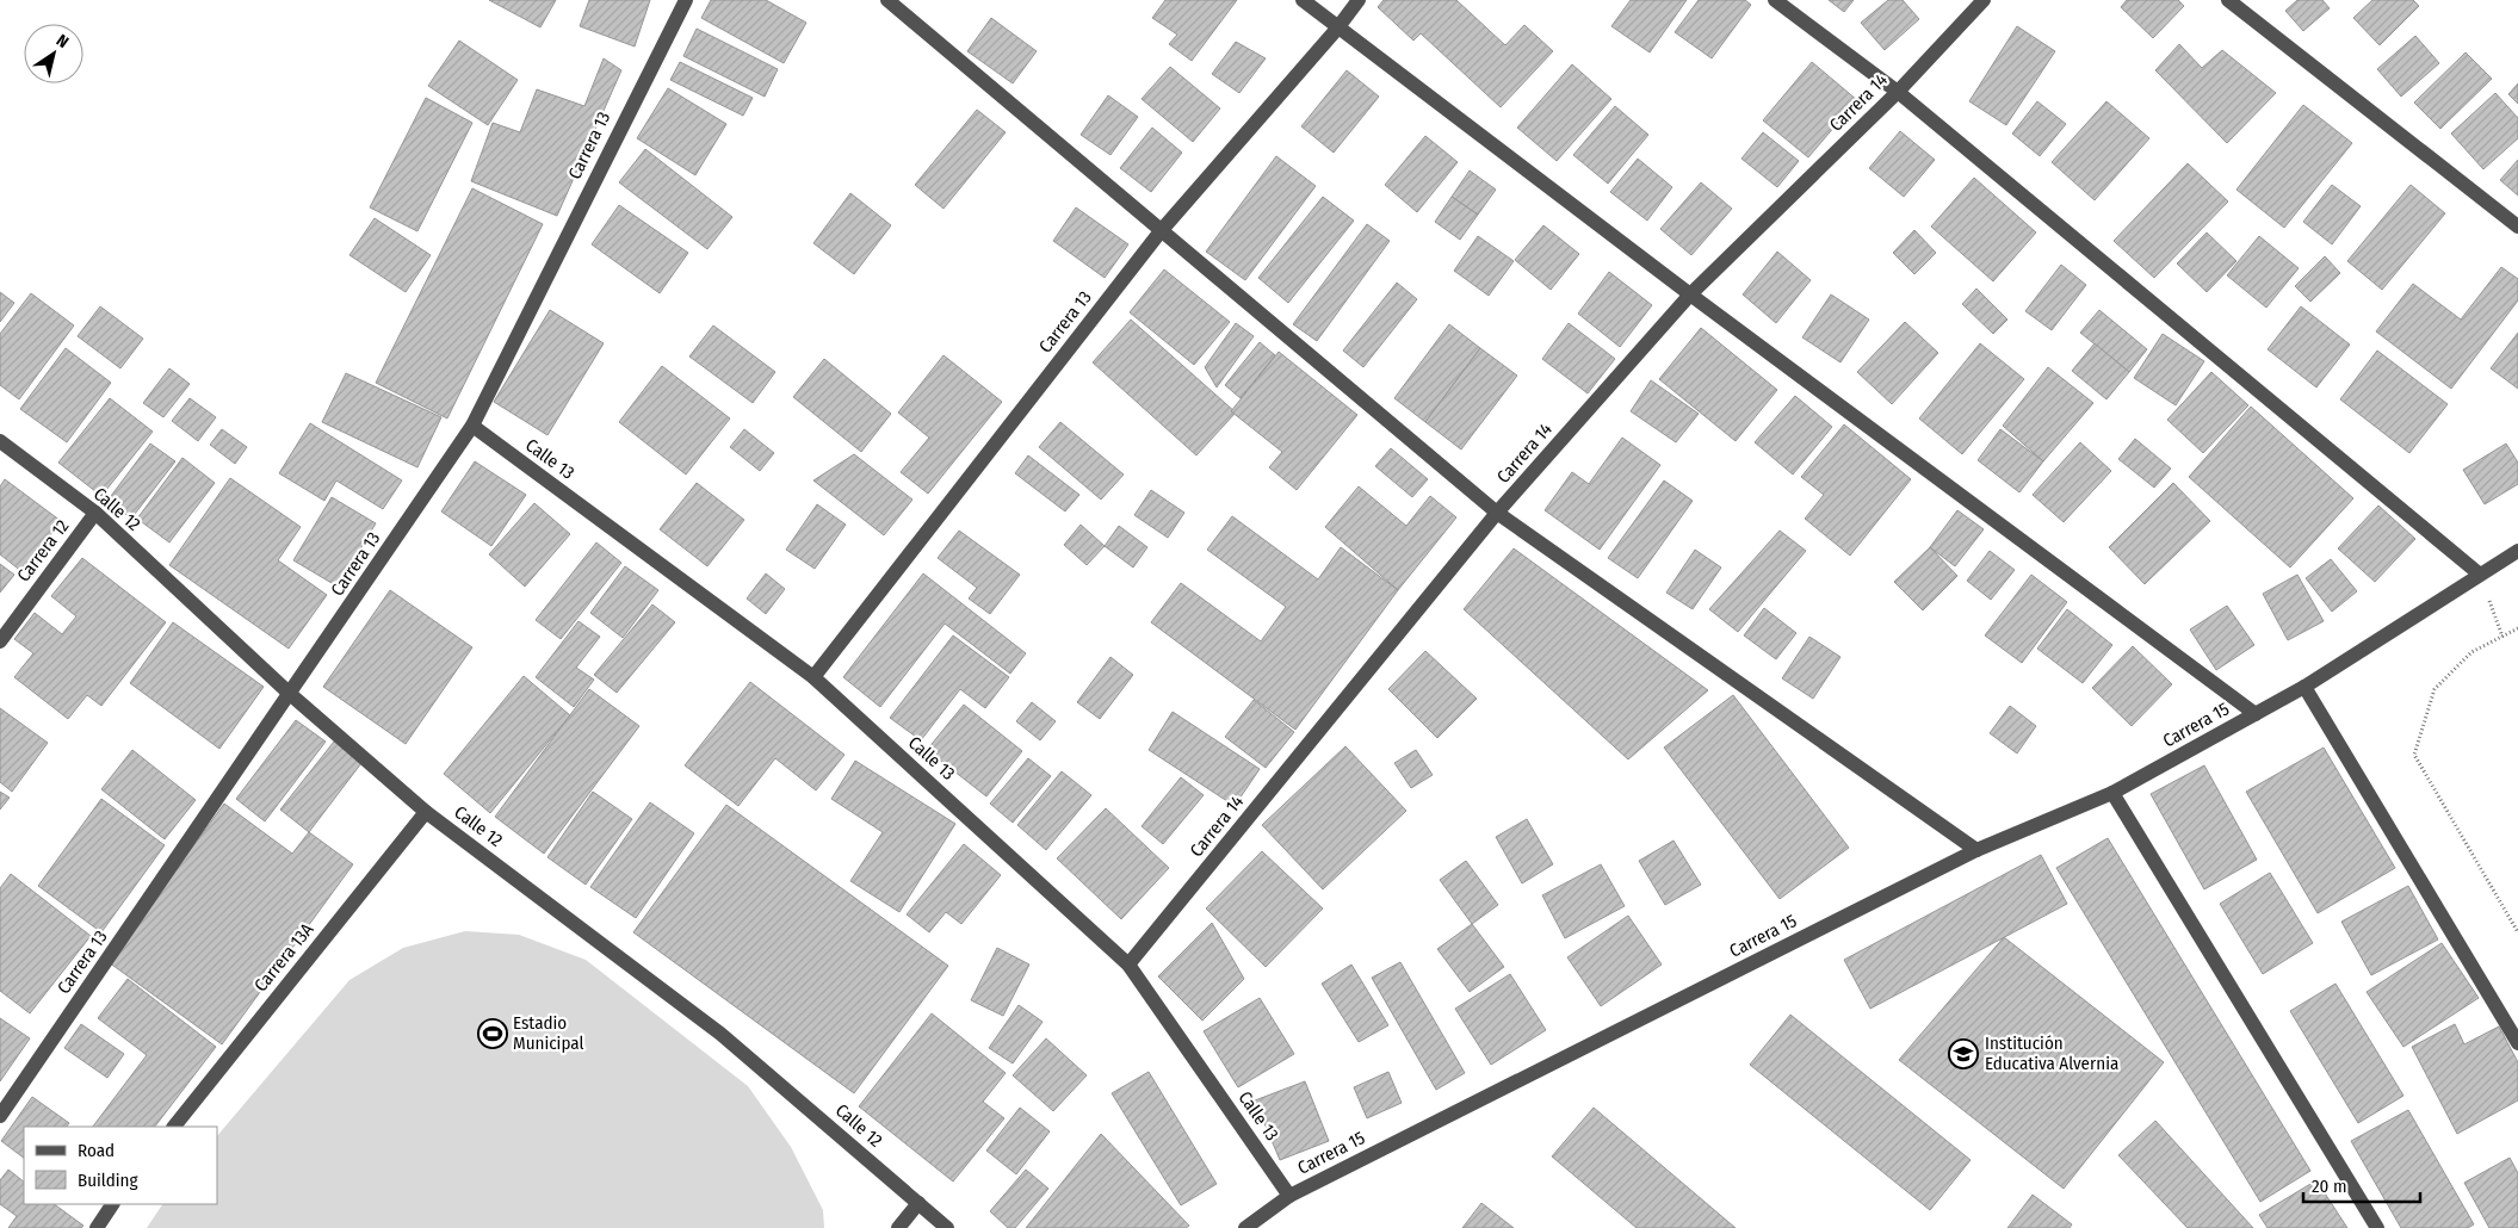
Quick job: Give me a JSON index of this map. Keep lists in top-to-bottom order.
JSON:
{
  "streets": {
    "street": [
      "Carrera 14",
      "Carrera 13",
      "Calle 13",
      "Calle 12",
      "Carrera 12",
      "Carrera 15",
      "Carrera 13A"
    ]
  },
  "crossings": [
    ["Carrera 14", "Calle 13"],
    ["Carrera 13", "Calle 13"],
    ["Carrera 13", "Calle 12"],
    ["Calle 13", "Carrera 15"],
    ["Calle 12", "Carrera 12"],
    ["Calle 12", "Carrera 13A"]
  ],
  "places": {
    "sports": ["Estadio Municipal"],
    "school or university": ["Institución Educativa Alvernia"]
  },
  "legend": ["Road", "Building"],
  "scale_bar": "20 m",
  "north": "top right"
}
